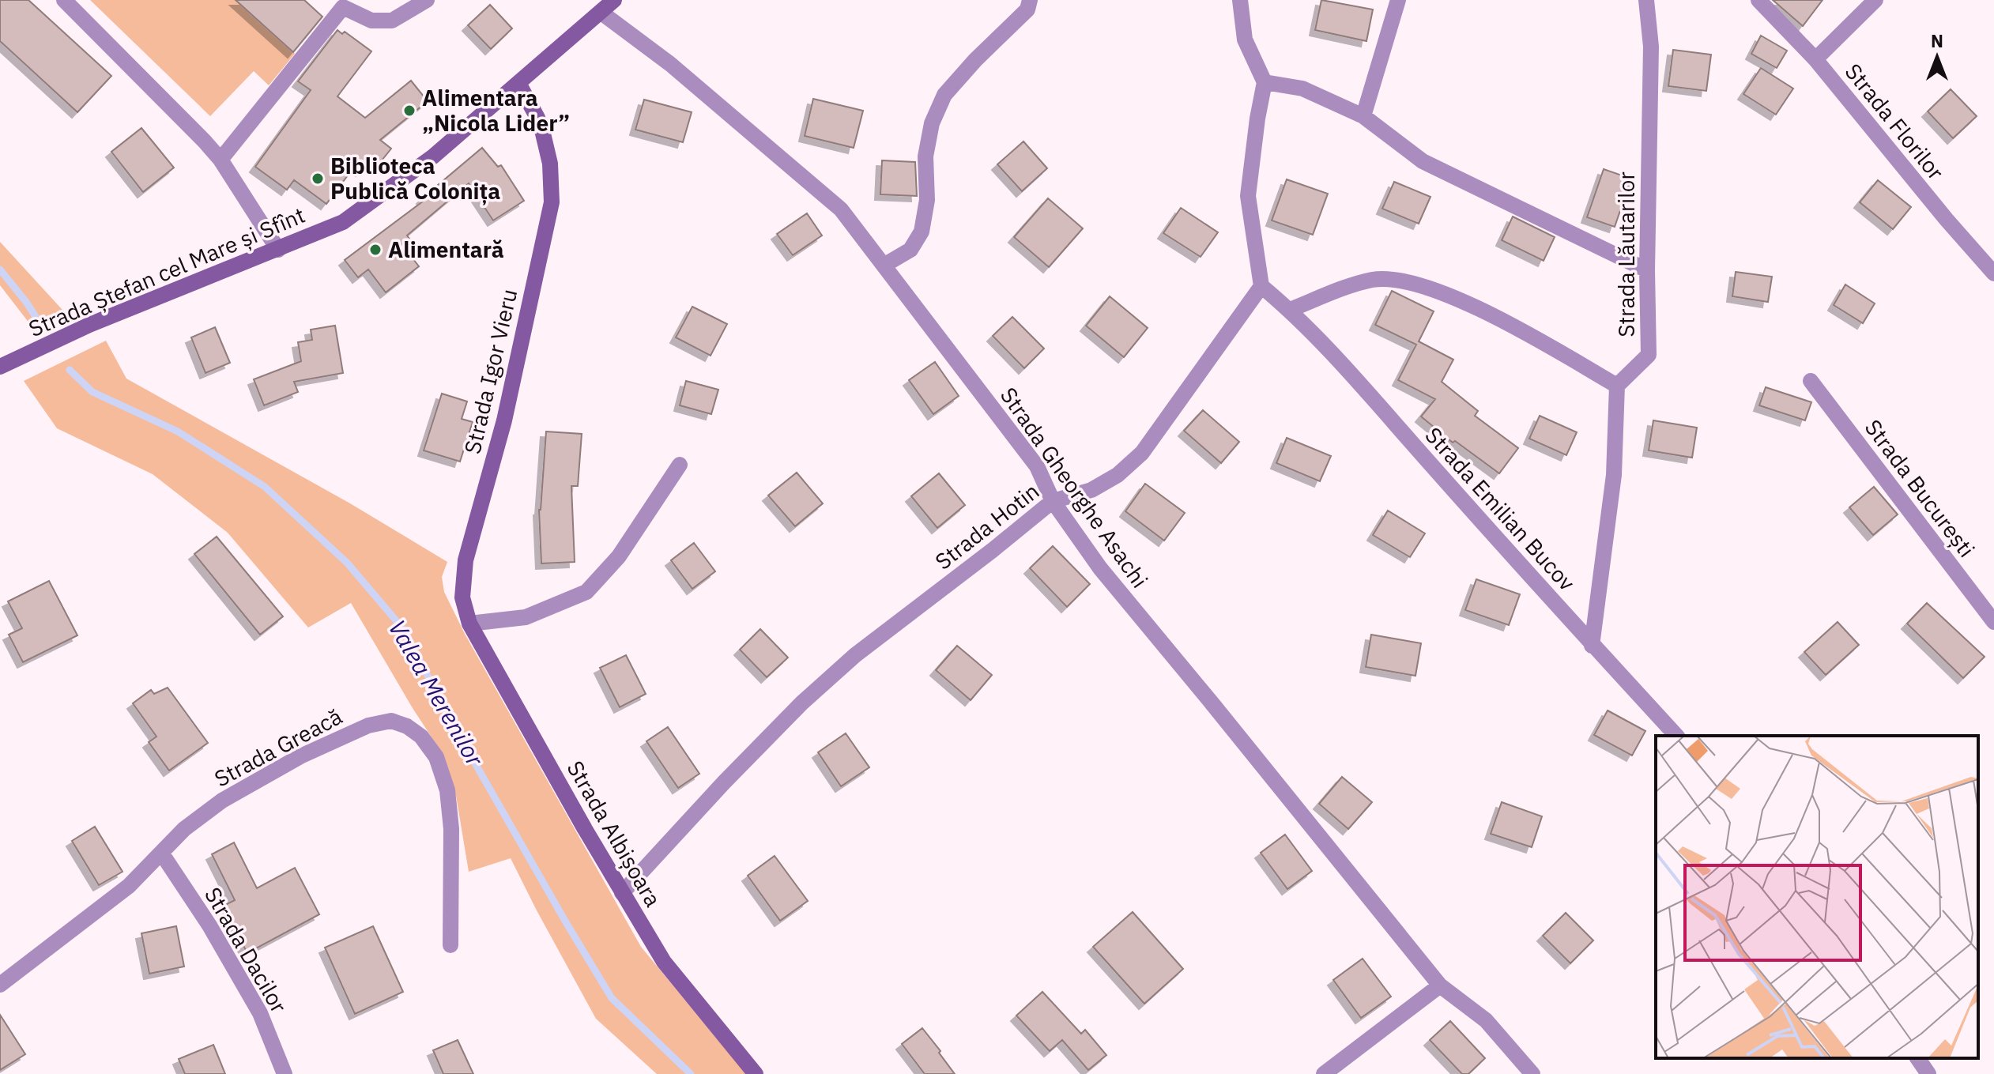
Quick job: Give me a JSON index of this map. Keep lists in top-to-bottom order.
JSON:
{
  "streets": {
    "street": [
      "Strada Florilor",
      "Strada Lăutarilor",
      "Strada Ștefan cel Mare și Sfînt",
      "Strada Igor Vieru",
      "Strada Gheorghe Asachi",
      "Strada București",
      "Strada Emilian Bucov",
      "Strada Hotin",
      "Strada Greacă",
      "Strada Albișoara",
      "Strada Dacilor"
    ]
  },
  "crossings": [
    ["Strada Ștefan cel Mare și Sfînt", "Strada Igor Vieru"],
    ["Strada Ștefan cel Mare și Sfînt", "Strada Gheorghe Asachi"],
    ["Strada Igor Vieru", "Strada Albișoara"],
    ["Strada Gheorghe Asachi", "Strada Hotin"],
    ["Strada Emilian Bucov", "Strada Hotin"],
    ["Strada Hotin", "Strada Albișoara"],
    ["Strada Greacă", "Strada Dacilor"]
  ],
  "water": ["Valea Merenilor"],
  "places": ["Alimentara „Nicola Lider”", "Biblioteca Publică Colonița", "Alimentară"],
  "north": "top"
}
